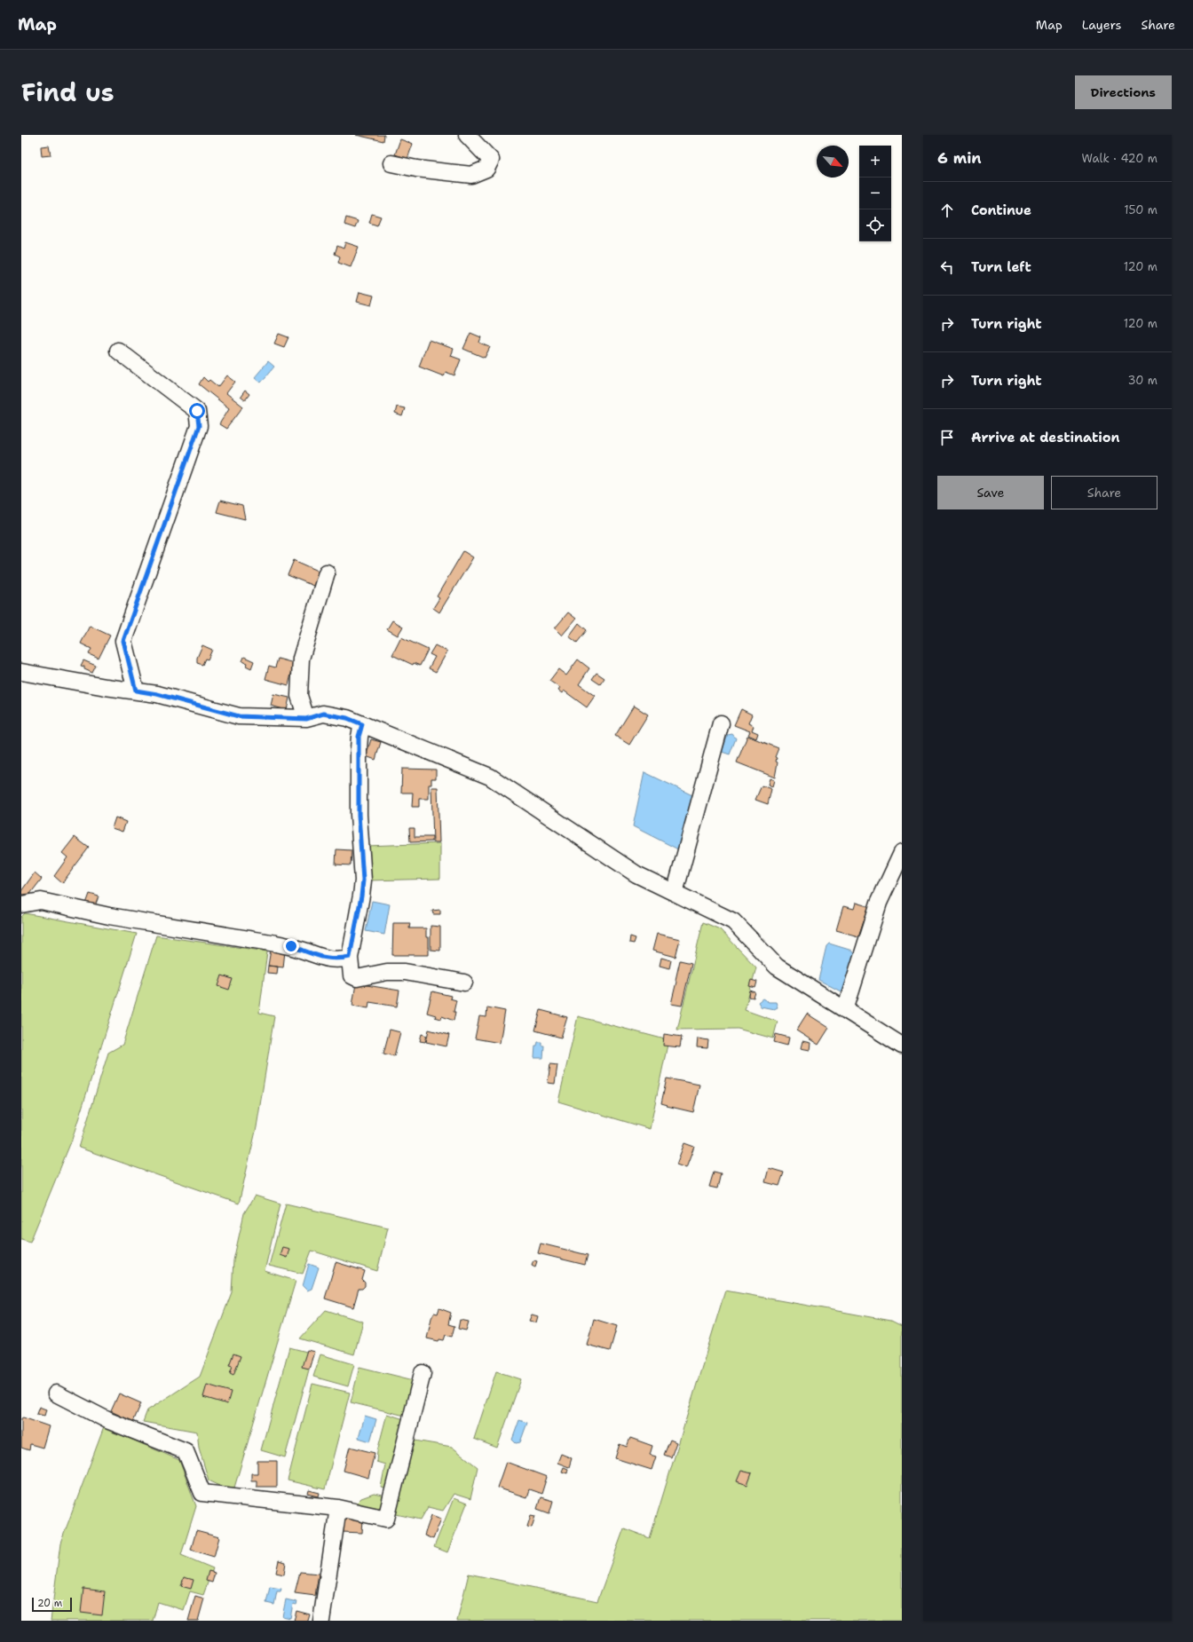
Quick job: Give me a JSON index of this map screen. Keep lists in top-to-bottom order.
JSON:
{
  "scale_bar": "20 m",
  "north": "bottom right",
  "page": {
    "header": "Map",
    "nav": ["Map", "Layers", "Share"],
    "title": "Find us",
    "buttons": [
      "Directions",
      ["Save", "Share"]
    ],
    "heading": ["6 min", "Walk · 420 m"],
    "map_buttons": ["+", "−"],
    "list": [
      ["Continue", "150 m"],
      ["Turn left", "120 m"],
      ["Turn right", "120 m"],
      ["Turn right", "30 m"],
      "Arrive at destination"
    ],
    "scale": "20 m"
  }
}
